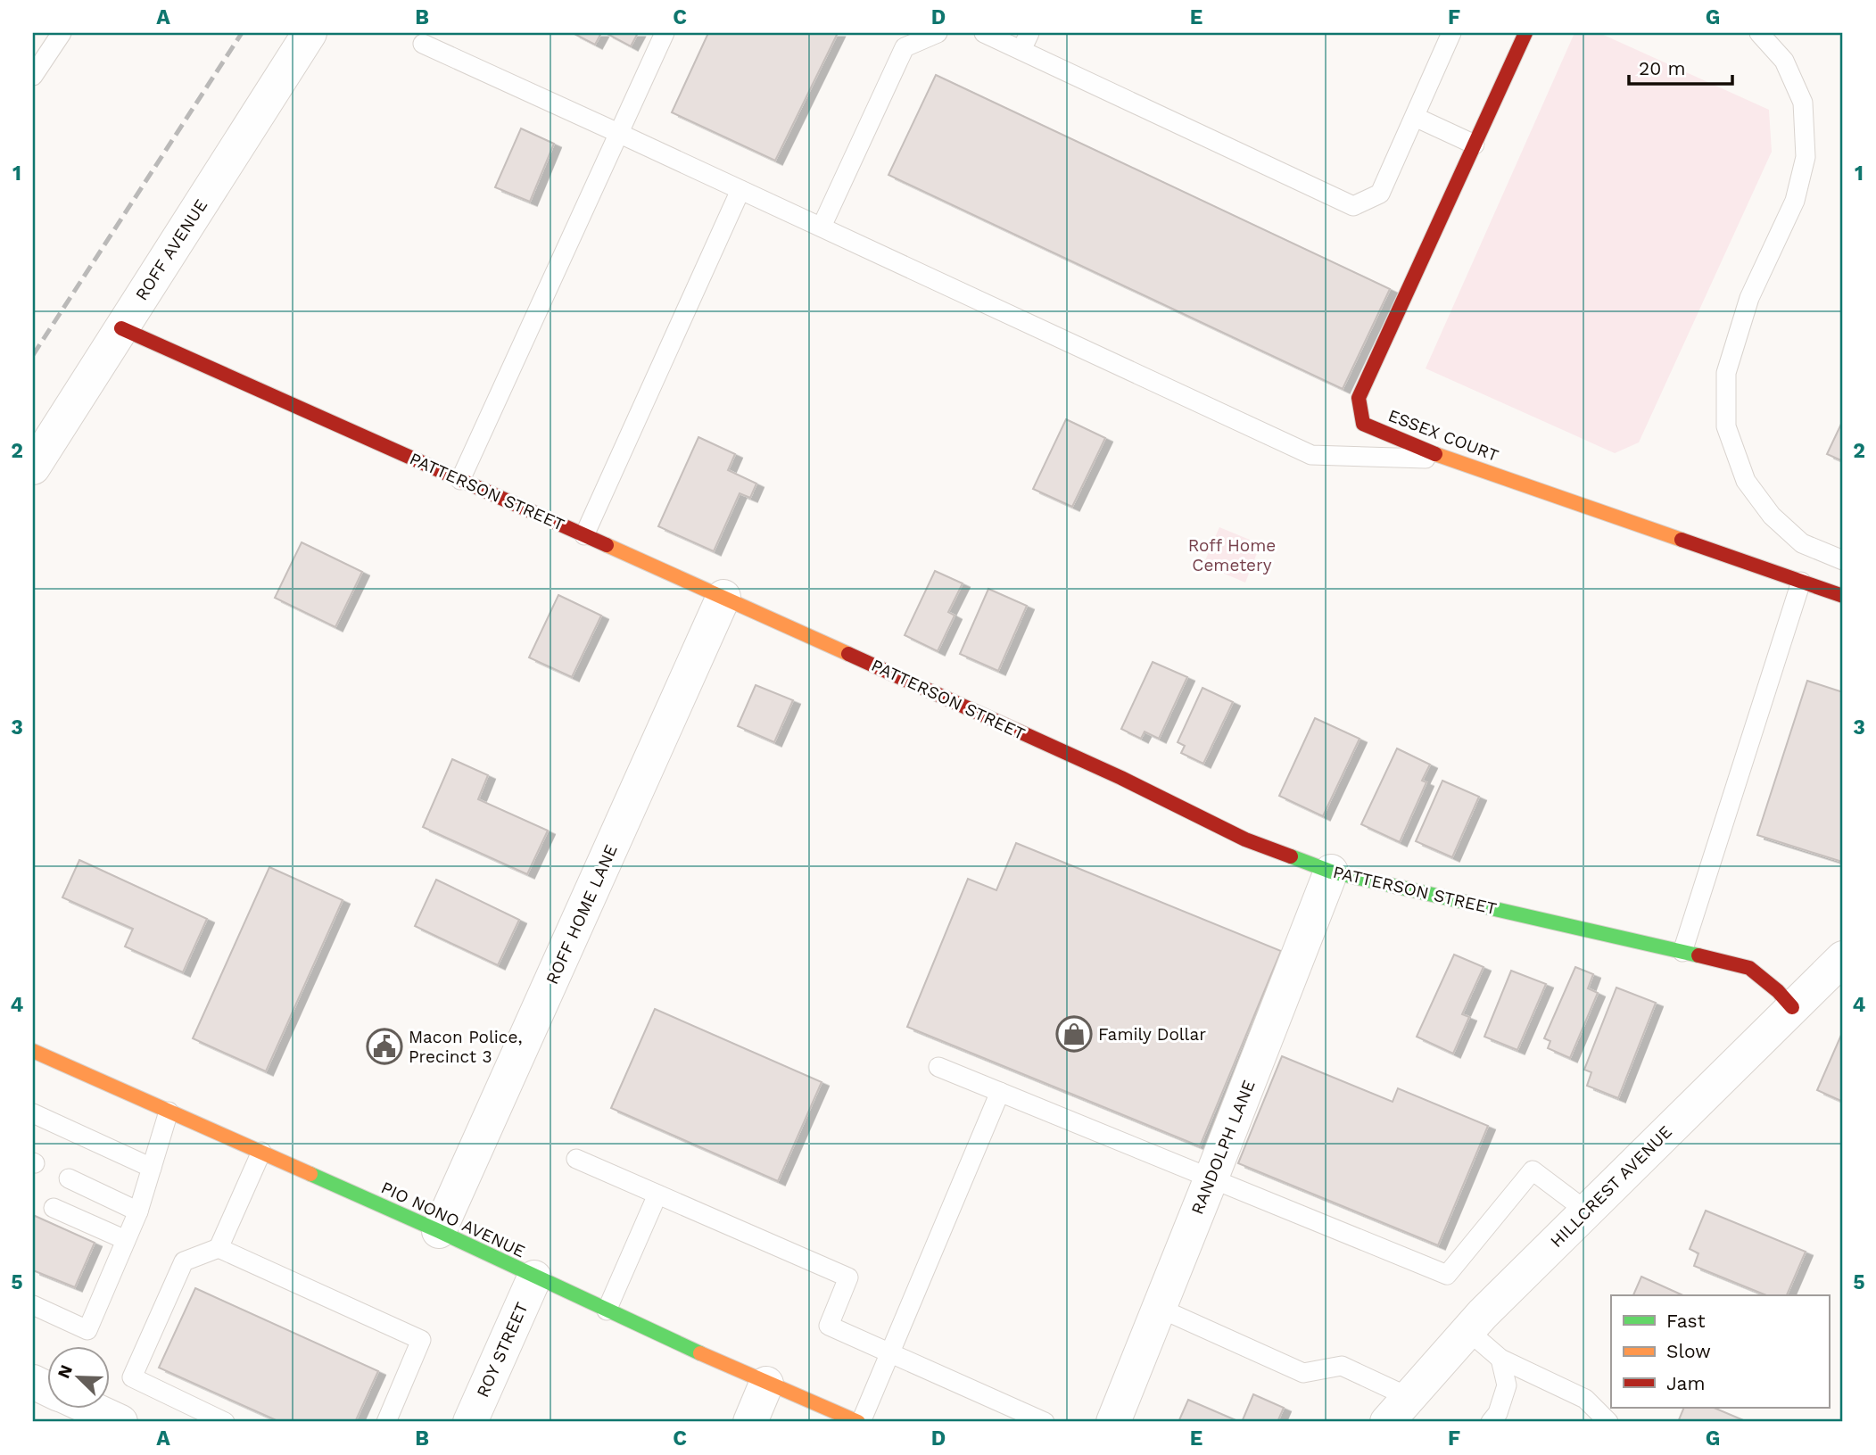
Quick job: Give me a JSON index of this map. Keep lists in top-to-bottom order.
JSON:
{
  "streets": {
    "street": [
      "ROFF AVENUE",
      "ESSEX COURT",
      "PATTERSON STREET",
      "ROFF HOME LANE",
      "RANDOLPH LANE",
      "HILLCREST AVENUE",
      "PIO NONO AVENUE",
      "ROY STREET"
    ]
  },
  "crossings": [
    ["ROFF AVENUE", "PATTERSON STREET"],
    ["PATTERSON STREET", "ROFF HOME LANE"],
    ["PATTERSON STREET", "RANDOLPH LANE"],
    ["PATTERSON STREET", "HILLCREST AVENUE"],
    ["ROFF HOME LANE", "PIO NONO AVENUE"],
    ["PIO NONO AVENUE", "ROY STREET"]
  ],
  "parks": ["Roff Home Cemetery"],
  "places": {
    "shop": ["Family Dollar"],
    "public building": ["Macon Police, Precinct 3"]
  },
  "legend": ["Fast", "Slow", "Jam"],
  "scale_bar": "20 m",
  "north": "top left",
  "grid": {
    "columns": [
      "A",
      "B",
      "C",
      "D",
      "E",
      "F",
      "G"
    ],
    "rows": [
      "1",
      "2",
      "3",
      "4",
      "5"
    ]
  }
}
